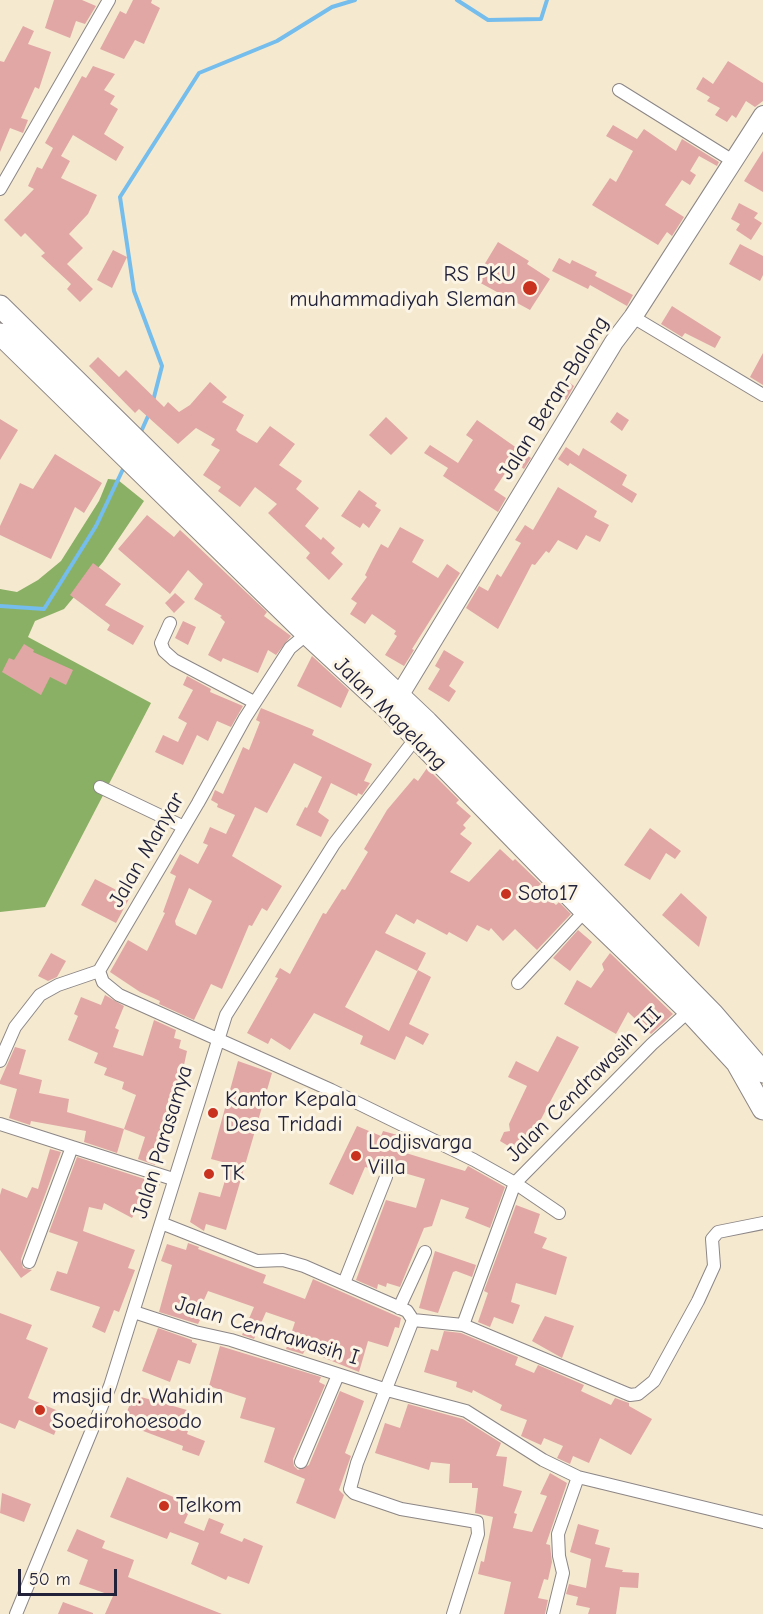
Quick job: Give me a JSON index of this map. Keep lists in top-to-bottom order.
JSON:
{
  "streets": {
    "highway": ["Jalan Magelang"],
    "main road": ["Jalan Beran-Balong"],
    "street": [
      "Jalan Manyar",
      "Jalan Cendrawasih III",
      "Jalan Parasamya",
      "Jalan Cendrawasih I"
    ]
  },
  "crossings": [
    ["Jalan Beran-Balong", "Jalan Magelang"],
    ["Jalan Magelang", "Jalan Manyar"],
    ["Jalan Magelang", "Jalan Cendrawasih III"],
    ["Jalan Magelang", "Jalan Parasamya"],
    ["Jalan Cendrawasih III", "Jalan Parasamya"],
    ["Jalan Parasamya", "Jalan Cendrawasih I"]
  ],
  "places": [
    "RS PKU muhammadiyah Sleman",
    "Soto17",
    "Kantor Kepala Desa Tridadi",
    "Lodjisvarga Villa",
    "TK",
    "masjid dr. Wahidin Soedirohoesodo",
    "Telkom"
  ],
  "scale_bar": "50 m"
}
